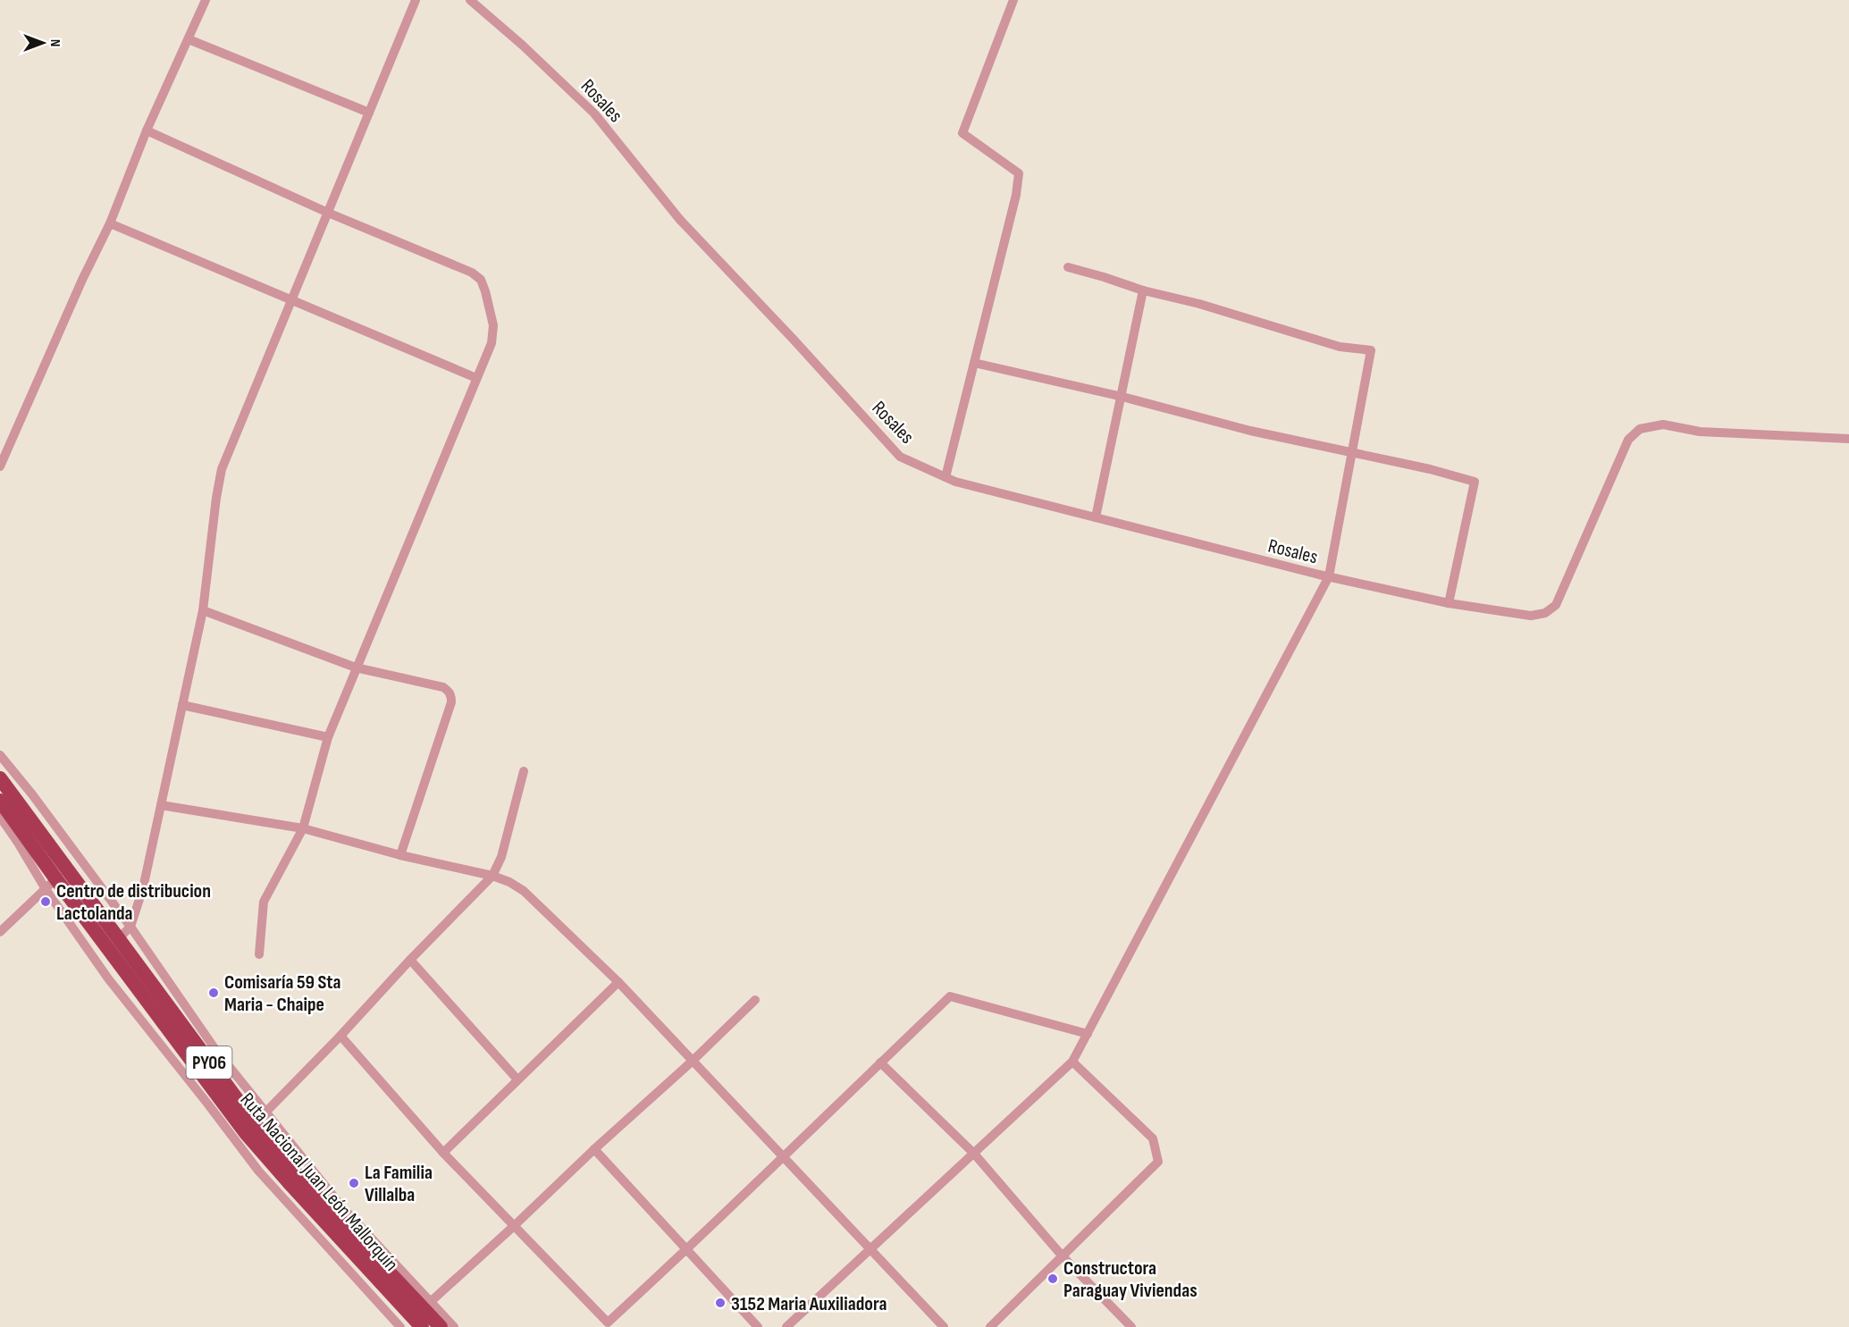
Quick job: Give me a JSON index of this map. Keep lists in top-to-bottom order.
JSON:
{
  "streets": {
    "highway": ["PY06", "Ruta Nacional Juan León Mallorquín"],
    "street": ["Rosales"]
  },
  "places": [
    "Centro de distribucion Lactolanda",
    "Comisaría 59 Sta Maria - Chaipe",
    "La Familia Villalba",
    "Constructora Paraguay Viviendas",
    "3152 Maria Auxiliadora"
  ],
  "north": "right"
}
